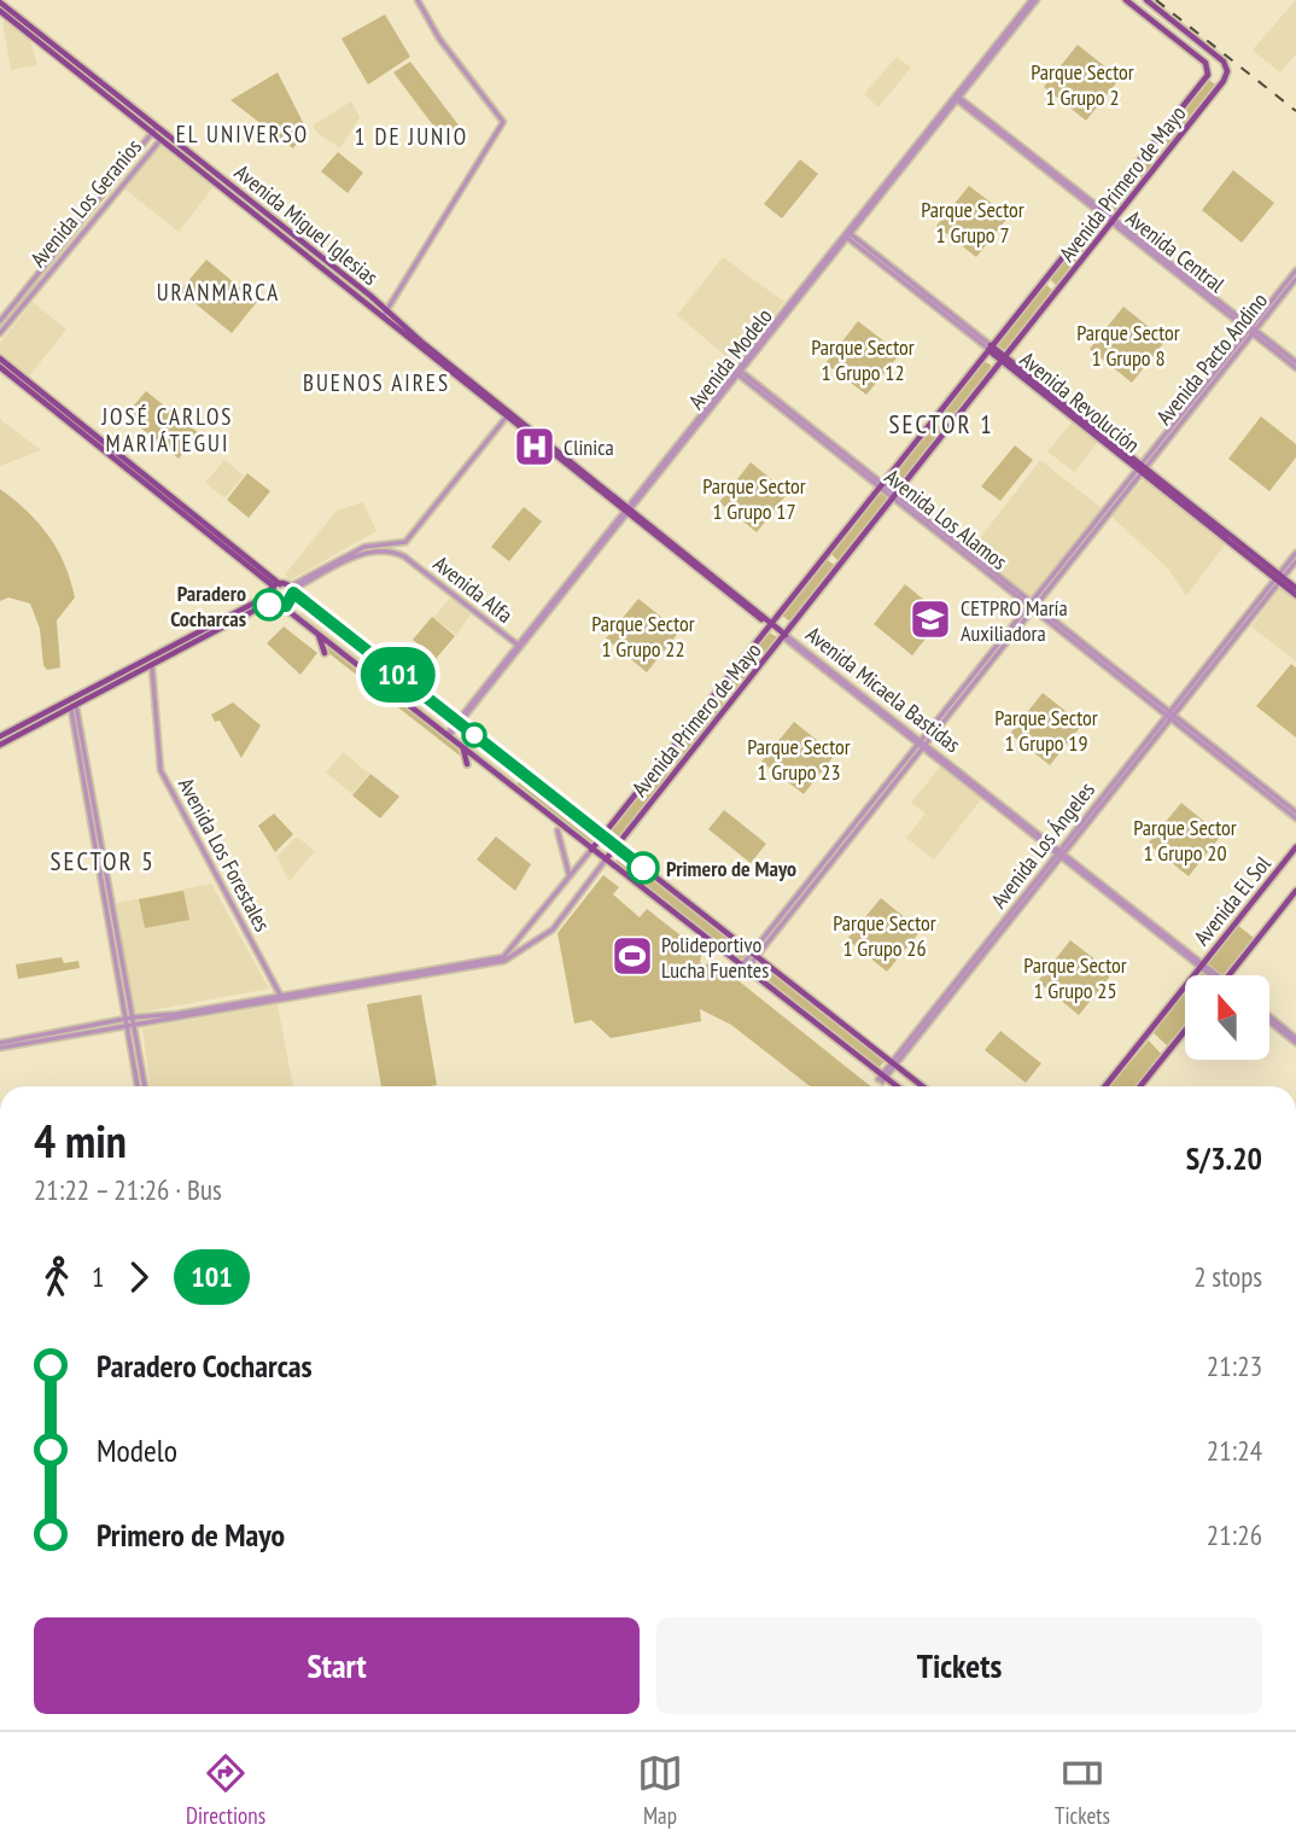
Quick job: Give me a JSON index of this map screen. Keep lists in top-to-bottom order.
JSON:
{
  "streets": {
    "main road": [
      "Avenida Primero de Mayo",
      "Avenida Miguel Iglesias",
      "Avenida Revolución",
      "Avenida Micaela Bastidas",
      "Avenida El Sol"
    ],
    "street": [
      "Avenida Los Geranios",
      "Avenida Central",
      "Avenida Modelo",
      "Avenida Pacto Andino",
      "Avenida Los Alamos",
      "Avenida Alfa",
      "Avenida Los Ángeles",
      "Avenida Los Forestales"
    ]
  },
  "crossings": [
    ["Avenida Primero de Mayo", "Avenida Central"],
    ["Avenida Primero de Mayo", "Avenida Revolución"],
    ["Avenida Primero de Mayo", "Avenida Los Alamos"],
    ["Avenida Primero de Mayo", "Avenida Micaela Bastidas"],
    ["Avenida Primero de Mayo", "Avenida Los Forestales"],
    ["Avenida Los Geranios", "Avenida Miguel Iglesias"],
    ["Avenida Miguel Iglesias", "Avenida Micaela Bastidas"],
    ["Avenida Central", "Avenida Modelo"],
    ["Avenida Central", "Avenida Pacto Andino"],
    ["Avenida Modelo", "Avenida Revolución"],
    ["Avenida Modelo", "Avenida Los Alamos"],
    ["Avenida Modelo", "Avenida Alfa"],
    ["Avenida Modelo", "Avenida Micaela Bastidas"],
    ["Avenida Pacto Andino", "Avenida Revolución"],
    ["Avenida Pacto Andino", "Avenida Los Alamos"],
    ["Avenida Pacto Andino", "Avenida Micaela Bastidas"],
    ["Avenida Revolución", "Avenida Los Ángeles"],
    ["Avenida Los Alamos", "Avenida Los Ángeles"],
    ["Avenida Micaela Bastidas", "Avenida Los Ángeles"],
    ["Avenida Micaela Bastidas", "Avenida El Sol"]
  ],
  "districts": [
    "EL UNIVERSO",
    "1 DE JUNIO",
    "URANMARCA",
    "BUENOS AIRES",
    "JOSÉ CARLOS MARIÁTEGUI",
    "SECTOR 1",
    "SECTOR 5"
  ],
  "parks": [
    "Parque Sector 1 Grupo 2",
    "Parque Sector 1 Grupo 7",
    "Parque Sector 1 Grupo 8",
    "Parque Sector 1 Grupo 12",
    "Parque Sector 1 Grupo 17",
    "Parque Sector 1 Grupo 22",
    "Parque Sector 1 Grupo 19",
    "Parque Sector 1 Grupo 23",
    "Parque Sector 1 Grupo 20",
    "Parque Sector 1 Grupo 26",
    "Parque Sector 1 Grupo 25"
  ],
  "places": {
    "hospital": ["Clinica"],
    "other": ["Paradero Cocharcas", "Primero de Mayo"],
    "school or university": ["CETPRO María Auxiliadora"],
    "sports": ["Polideportivo Lucha Fuentes"]
  },
  "lines": ["bus line 101"],
  "north": "top",
  "page": {
    "on_map": "101",
    "heading": ["4 min", "21:22 – 21:26 · Bus", "S/3.20"],
    "legs": ["1", "101", "2 stops"],
    "list": [
      {
        "name": "Paradero Cocharcas",
        "value": "21:23"
      },
      {
        "name": "Modelo",
        "value": "21:24"
      },
      {
        "name": "Primero de Mayo",
        "value": "21:26"
      }
    ],
    "buttons": ["Start", "Tickets"],
    "tabs": ["Directions", "Map", "Tickets"]
  }
}
